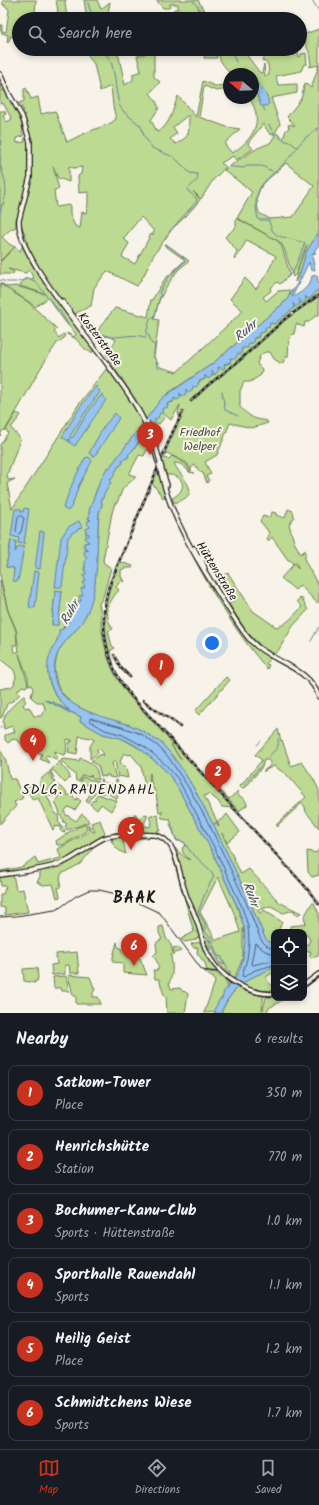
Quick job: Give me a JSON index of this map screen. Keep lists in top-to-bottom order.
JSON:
{
  "streets": {
    "main road": ["Kosterstraße", "Hüttenstraße"]
  },
  "crossings": [
    ["Kosterstraße", "Hüttenstraße"]
  ],
  "districts": ["SDLG. RAUENDAHL", "BAAK"],
  "water": ["Ruhr"],
  "parks": ["Friedhof Welper"],
  "north": "left",
  "page": {
    "search": "Search here",
    "pins": [
      "3",
      "1",
      "4",
      "2",
      "5",
      "6"
    ],
    "heading": ["Nearby", "6 results"],
    "list": [
      {
        "mark": "1",
        "name": "Satkom-Tower",
        "note": "Place",
        "value": "350 m"
      },
      {
        "mark": "2",
        "name": "Henrichshütte",
        "note": "Station",
        "value": "770 m"
      },
      {
        "mark": "3",
        "name": "Bochumer-Kanu-Club",
        "note": "Sports · Hüttenstraße",
        "value": "1.0 km"
      },
      {
        "mark": "4",
        "name": "Sporthalle Rauendahl",
        "note": "Sports",
        "value": "1.1 km"
      },
      {
        "mark": "5",
        "name": "Heilig Geist",
        "note": "Place",
        "value": "1.2 km"
      },
      {
        "mark": "6",
        "name": "Schmidtchens Wiese",
        "note": "Sports",
        "value": "1.7 km"
      }
    ],
    "nav": ["Map", "Directions", "Saved"]
  }
}
